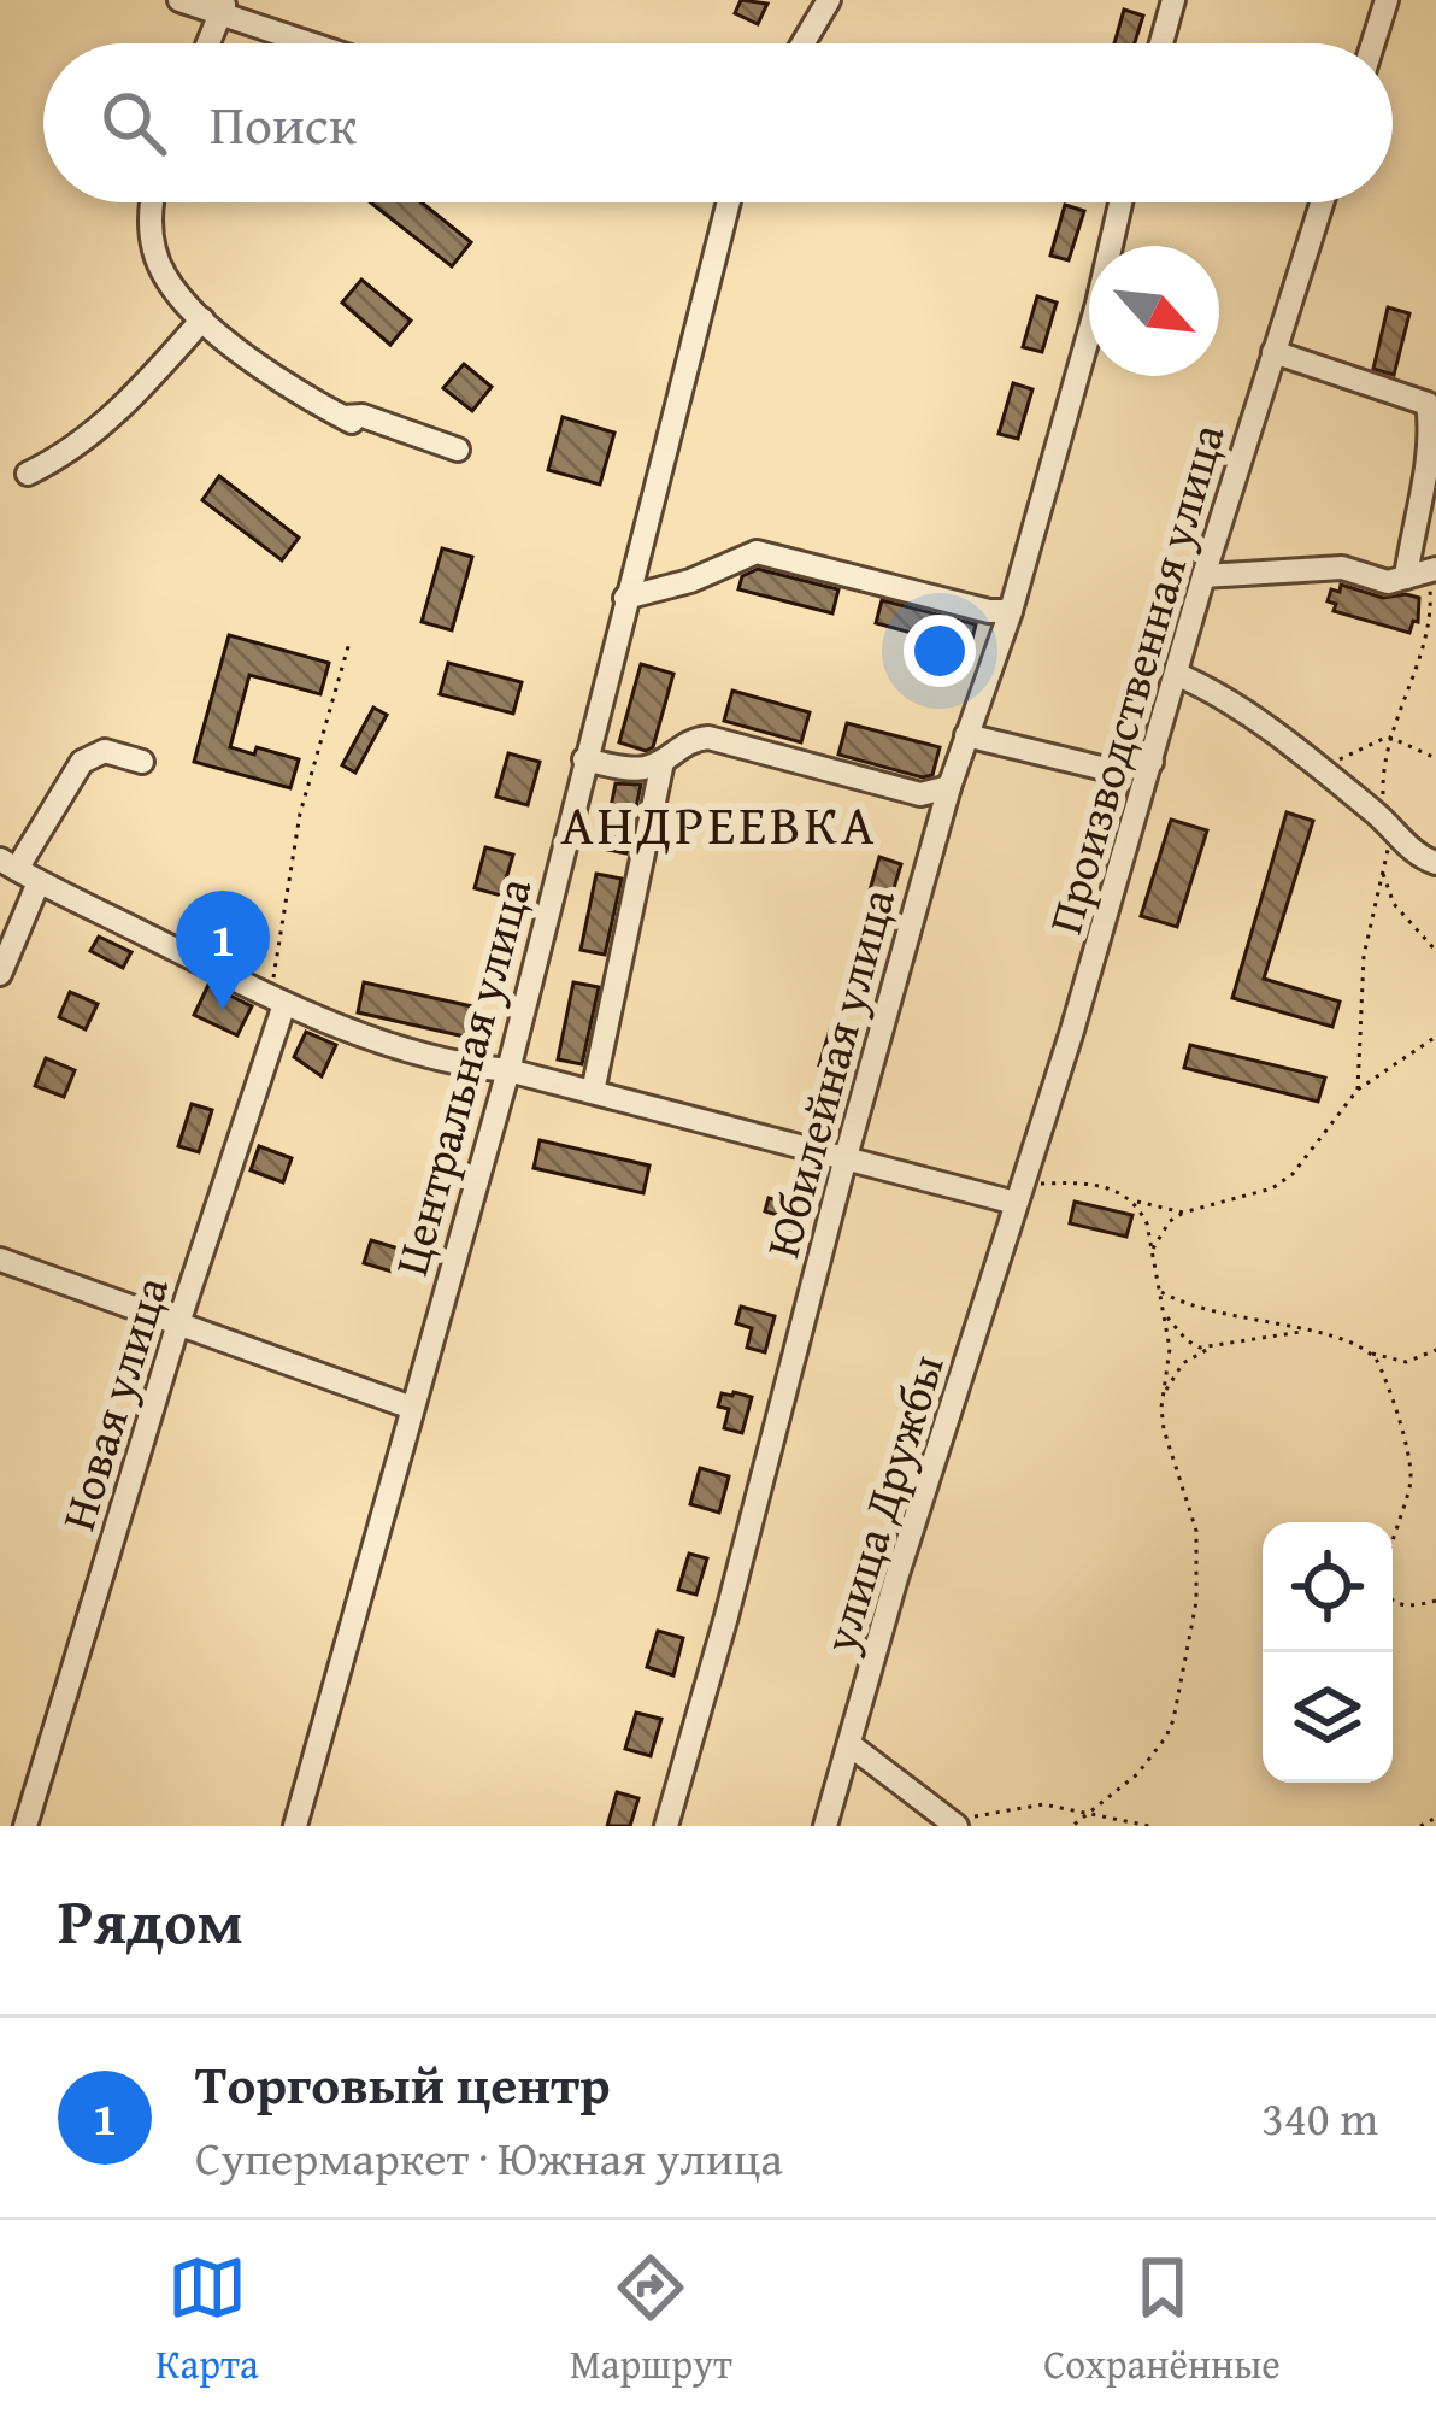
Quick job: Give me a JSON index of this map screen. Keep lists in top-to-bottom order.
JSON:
{
  "streets": {
    "street": [
      "Производственная улица",
      "Юбилейная улица",
      "Центральная улица",
      "Новая улица",
      "улица Дружбы"
    ]
  },
  "crossings": [
    ["Производственная улица", "улица Дружбы"]
  ],
  "districts": ["АНДРЕЕВКА"],
  "north": "bottom right",
  "page": {
    "search": "Поиск",
    "pins": "1",
    "heading": "Рядом",
    "list": [
      {
        "mark": "1",
        "name": "Торговый центр",
        "note": "Супермаркет · Южная улица",
        "value": "340 m"
      }
    ],
    "nav": ["Карта", "Маршрут", "Сохранённые"]
  }
}
